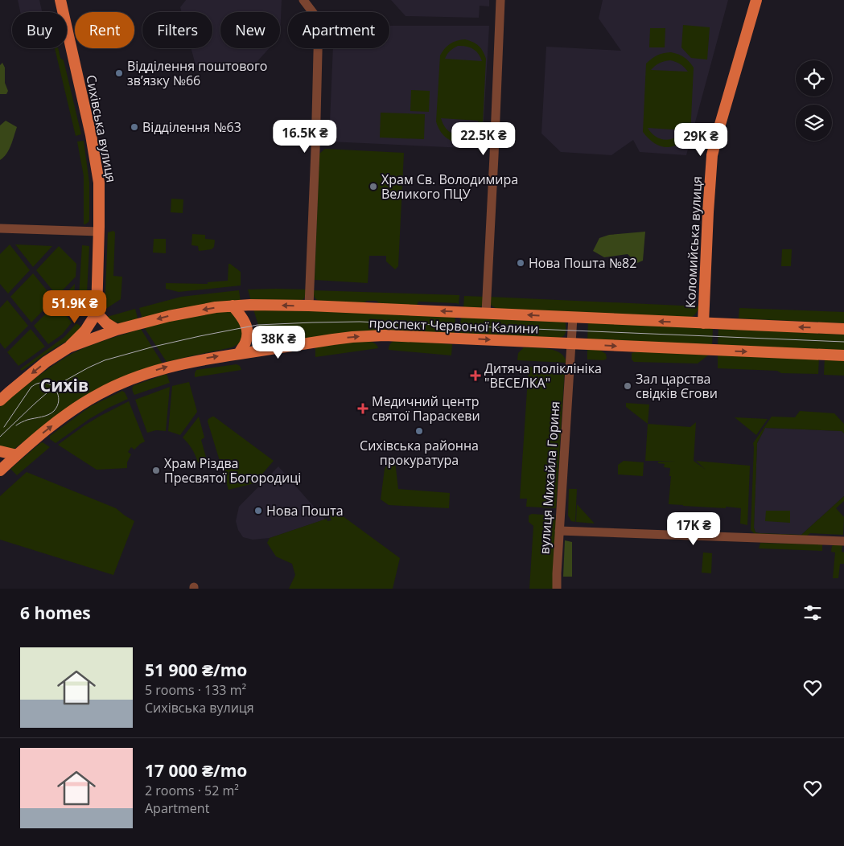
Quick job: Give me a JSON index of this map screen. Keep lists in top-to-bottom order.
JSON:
{
  "streets": {
    "main road": ["Сихівська вулиця", "Коломийська вулиця", "проспект Червоної Калини"],
    "street": ["вулиця Михайла Гориня"]
  },
  "crossings": [
    ["Коломийська вулиця", "проспект Червоної Калини"],
    ["проспект Червоної Калини", "вулиця Михайла Гориня"]
  ],
  "districts": ["Сихів"],
  "places": {
    "other": [
      "Відділення поштового зв’язку №66",
      "Відділення №63",
      "Храм Св. Володимира Великого ПЦУ",
      "Нова Пошта №82",
      "Зал царства свідків Єгови",
      "Сихівська районна прокуратура",
      "Храм Різдва Пресвятої Богородиці",
      "Нова Пошта"
    ],
    "health": ["Дитяча поліклініка \"ВЕСЕЛКА\"", "Медичний центр святої Параскеви"]
  },
  "page": {
    "chip": [
      "Buy",
      "Rent",
      "Filters",
      "New",
      "Apartment"
    ],
    "price": [
      "16.5K ₴",
      "22.5K ₴",
      "29K ₴",
      "51.9K ₴",
      "38K ₴",
      "17K ₴"
    ],
    "heading": "6 homes",
    "list": [
      {
        "name": "51 900 ₴/mo",
        "note": "5 rooms · 133 m² · Сихівська вулиця"
      },
      {
        "name": "17 000 ₴/mo",
        "note": "2 rooms · 52 m² · Apartment"
      }
    ]
  }
}
